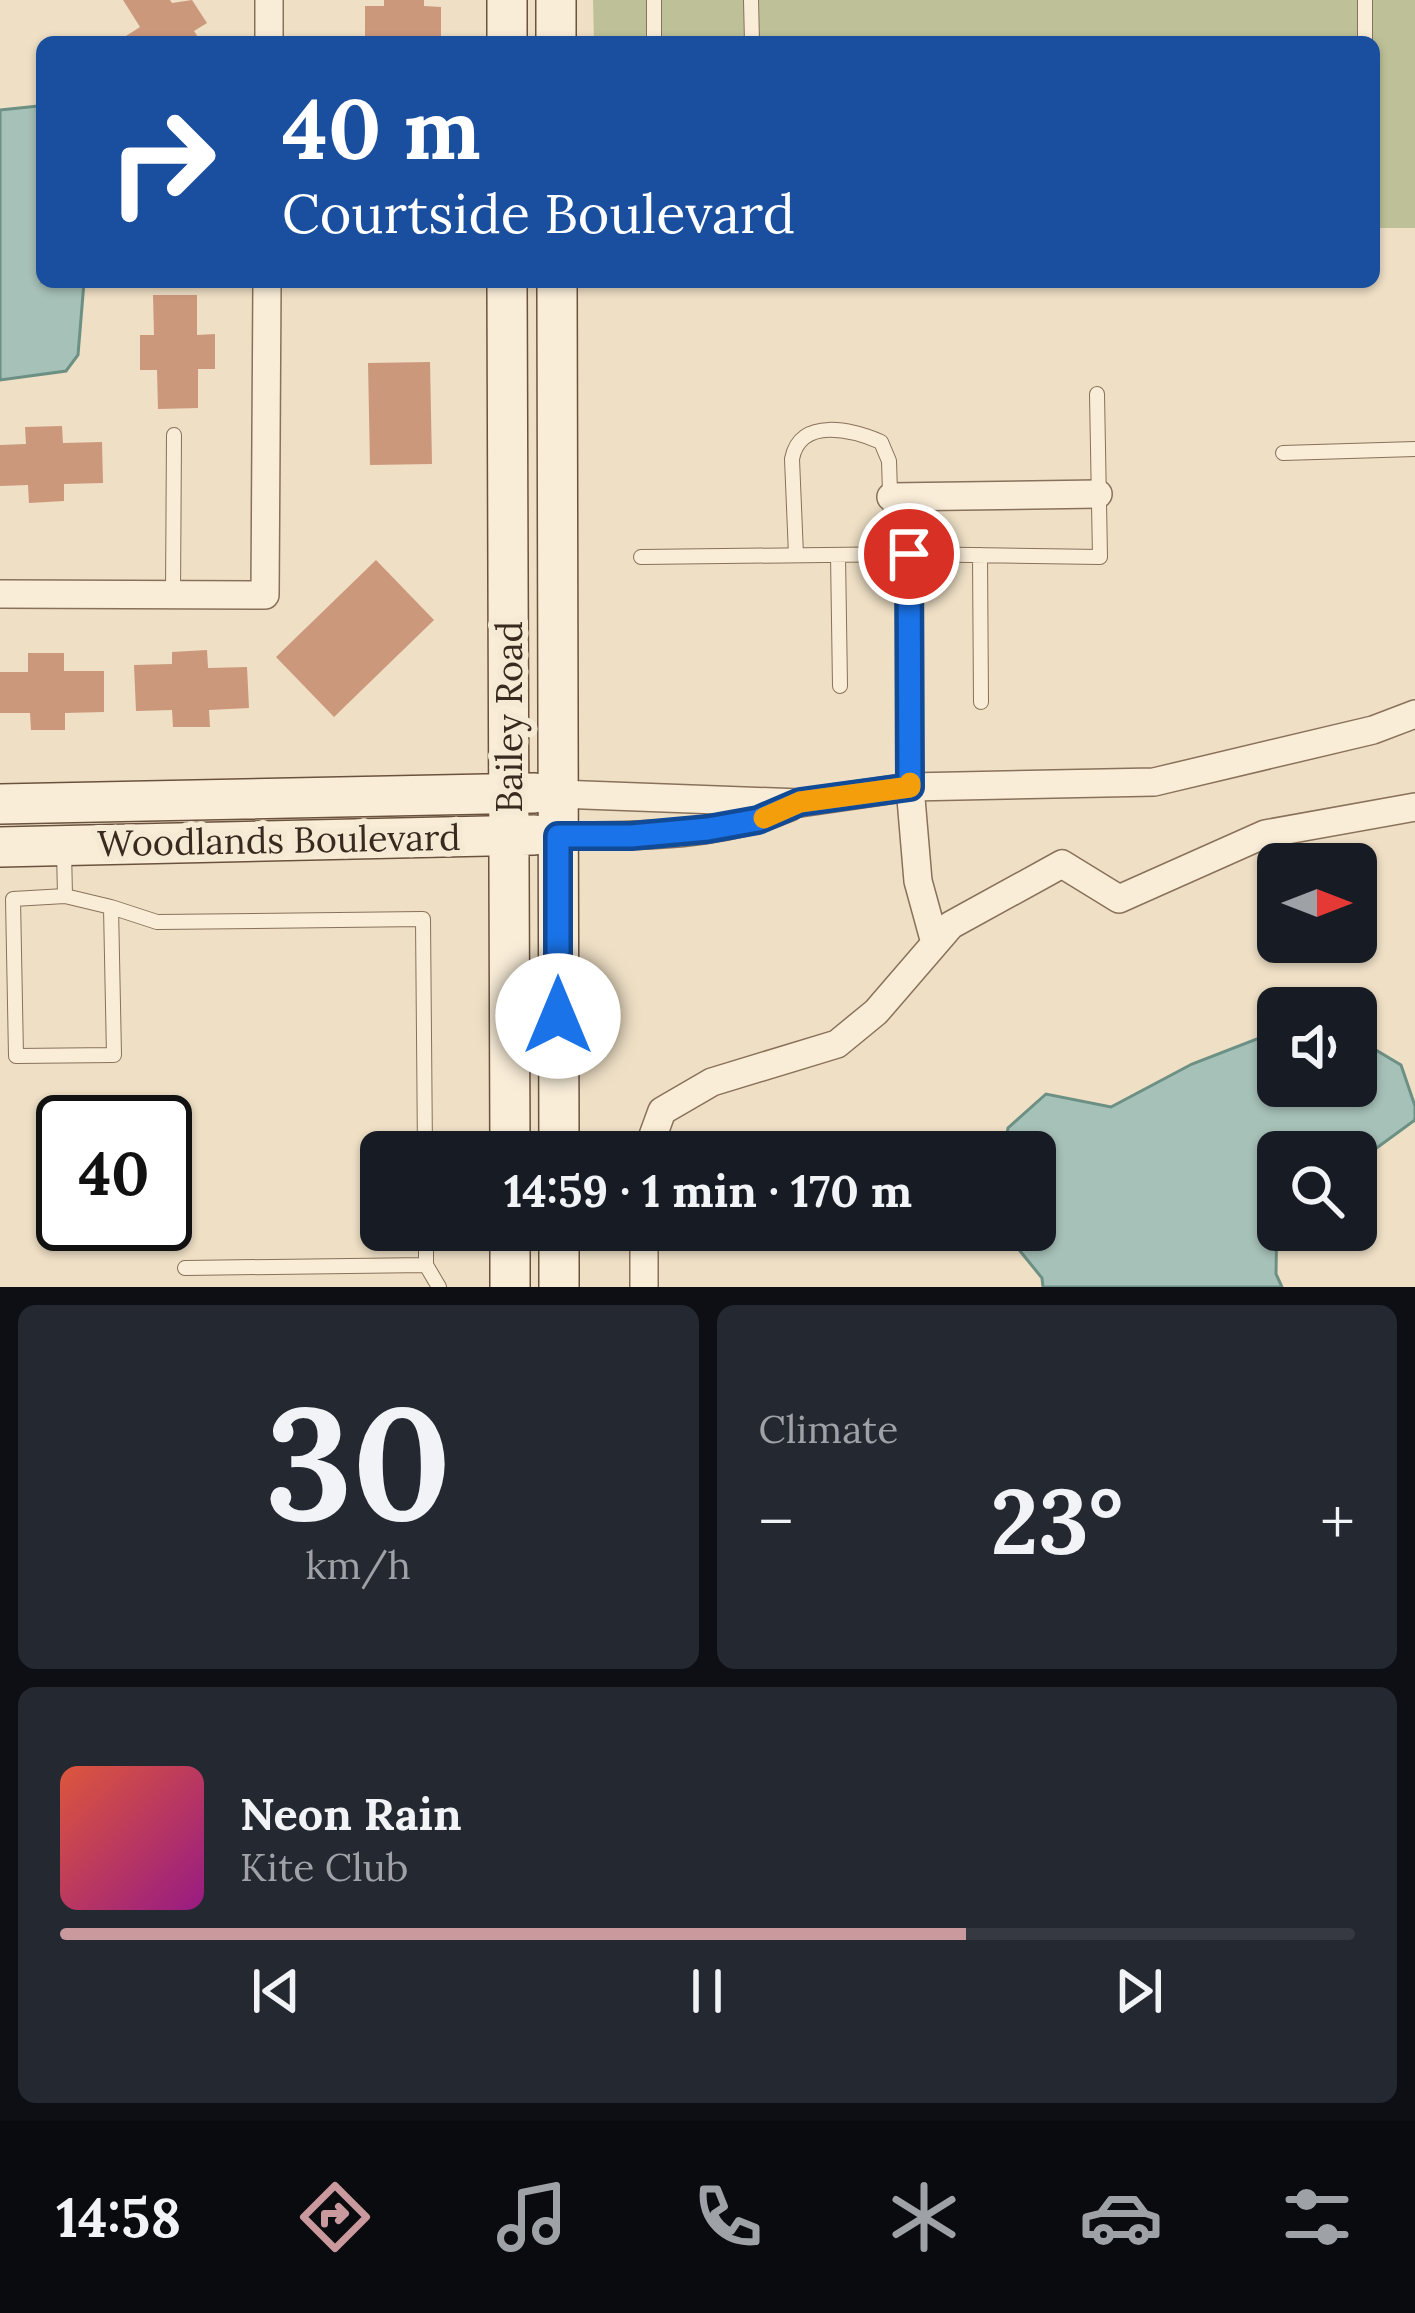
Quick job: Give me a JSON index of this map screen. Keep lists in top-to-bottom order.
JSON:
{
  "streets": {
    "street": ["Bailey Road", "Woodlands Boulevard"]
  },
  "crossings": [
    ["Bailey Road", "Woodlands Boulevard"]
  ],
  "north": "right",
  "page": {
    "turn": ["40 m", "Courtside Boulevard"],
    "limit": "40",
    "trip": "14:59 · 1 min · 170 m",
    "tile": [
      ["30", "km/h"],
      "Climate"
    ],
    "heat": ["−", "23°", "+"],
    "song": ["Neon Rain", "Kite Club"],
    "tabs": "14:58"
  }
}
